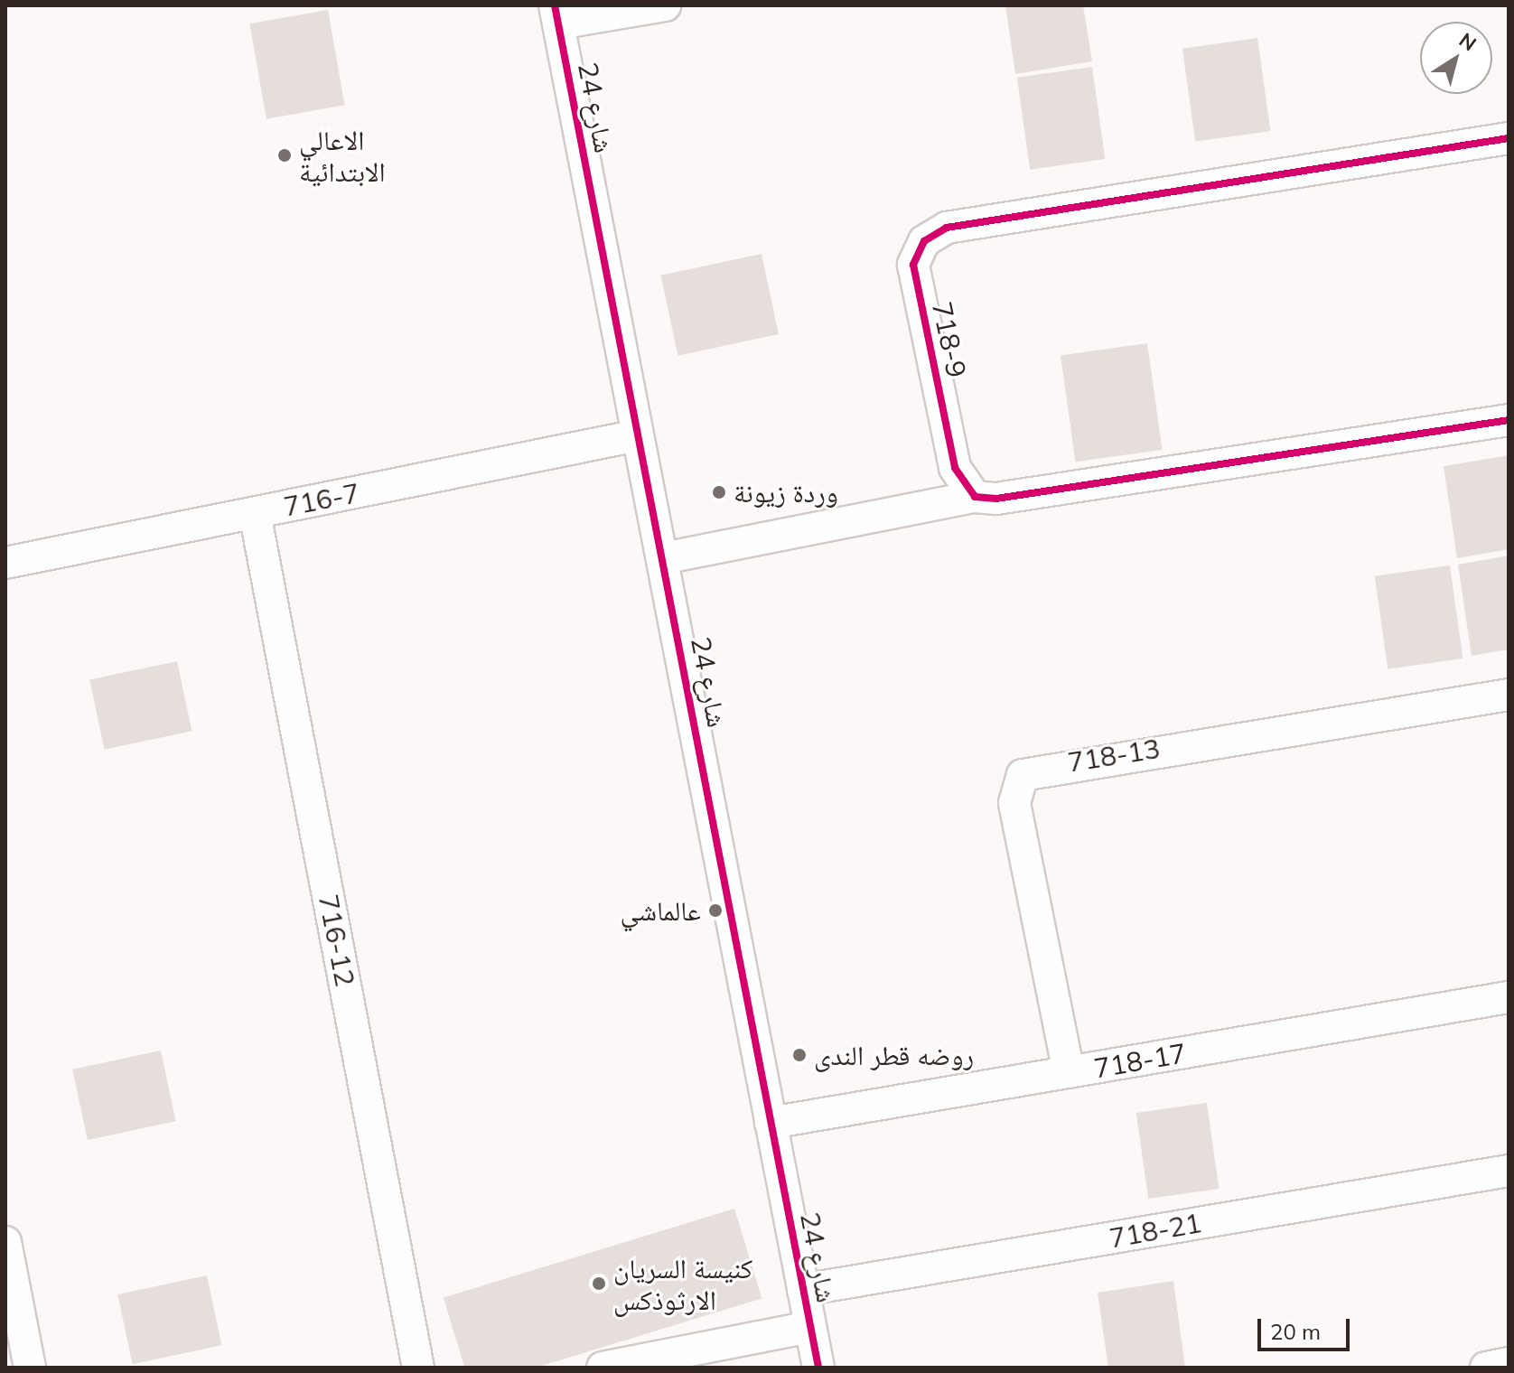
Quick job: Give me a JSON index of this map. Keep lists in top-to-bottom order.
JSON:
{
  "streets": {
    "street": [
      "شارع 24",
      "718-9",
      "716-7",
      "718-13",
      "716-12",
      "718-17",
      "718-21"
    ]
  },
  "crossings": [
    ["شارع 24", "716-7"],
    ["شارع 24", "718-17"],
    ["شارع 24", "718-21"],
    ["716-7", "716-12"],
    ["718-13", "718-17"]
  ],
  "places": [
    "الاعالي الابتدائية",
    "وردة زيونة",
    "عالماشي",
    "روضه قطر الندى",
    "كنيسة السريان الارثوذكس"
  ],
  "scale_bar": "20 m",
  "north": "top right"
}
